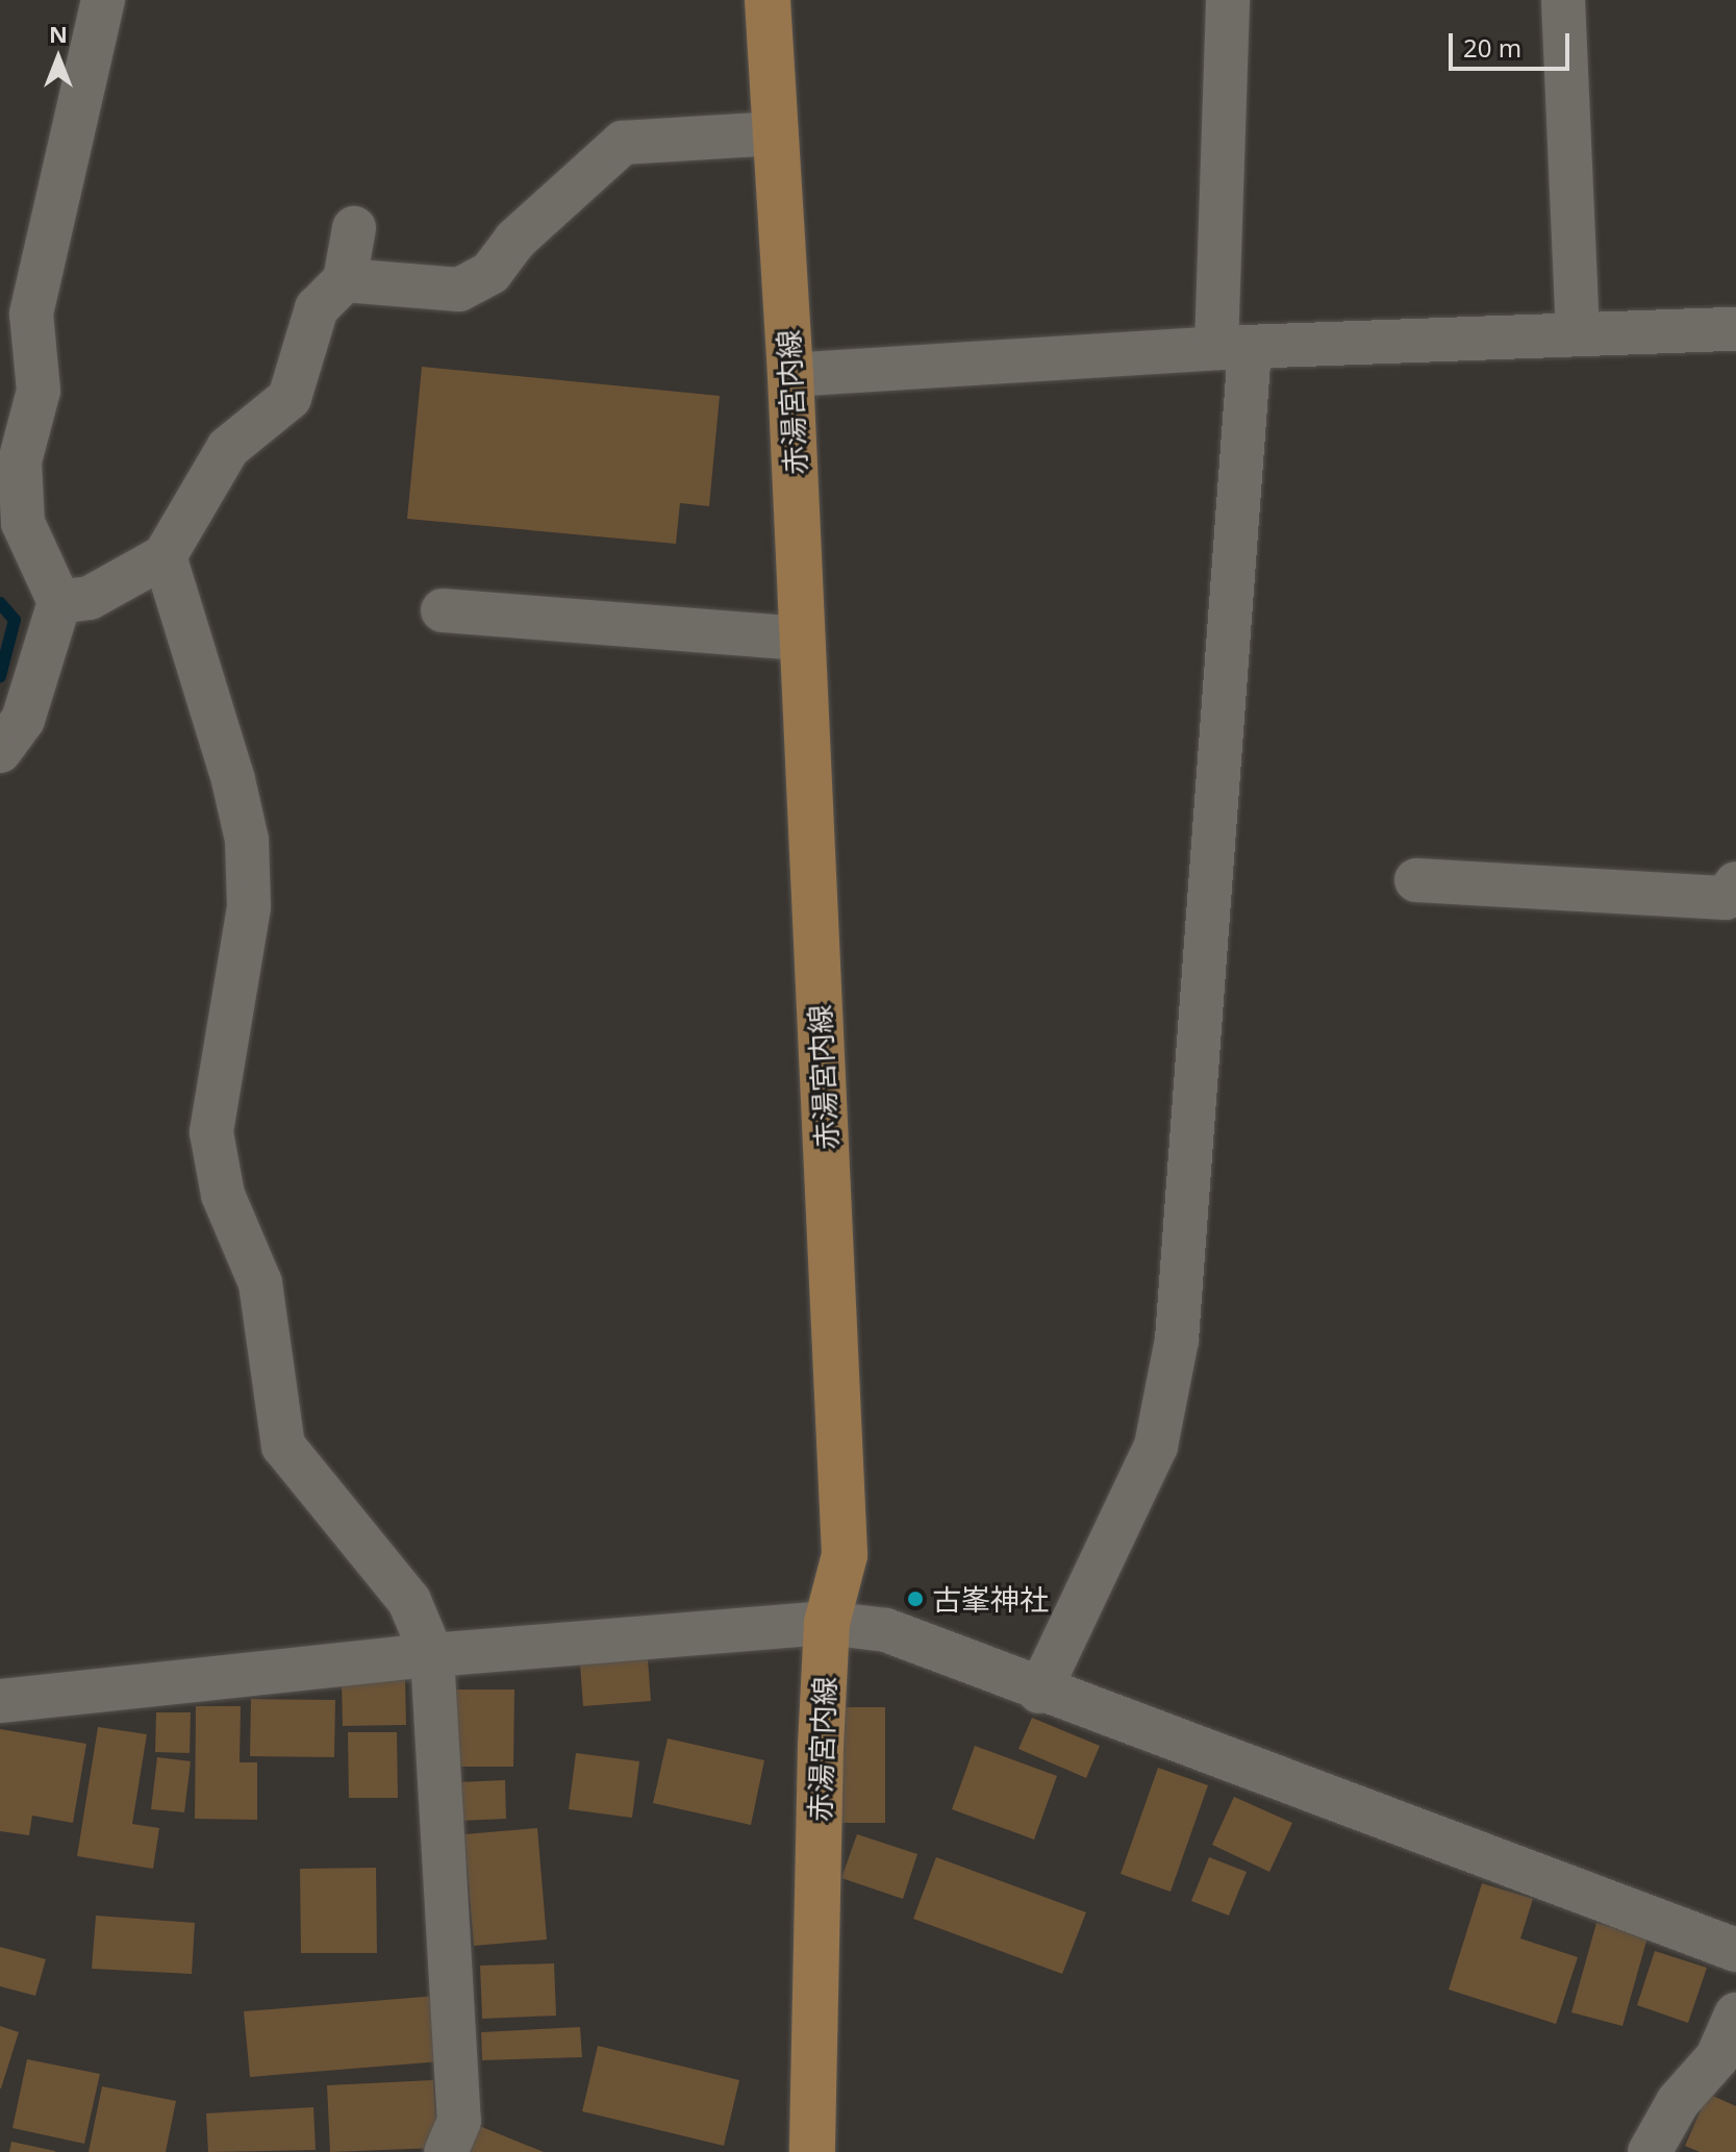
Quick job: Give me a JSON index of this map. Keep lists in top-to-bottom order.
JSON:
{
  "streets": {
    "main road": ["赤湯宮内線"]
  },
  "places": ["古峯神社"],
  "scale_bar": "20 m",
  "north": "top"
}
